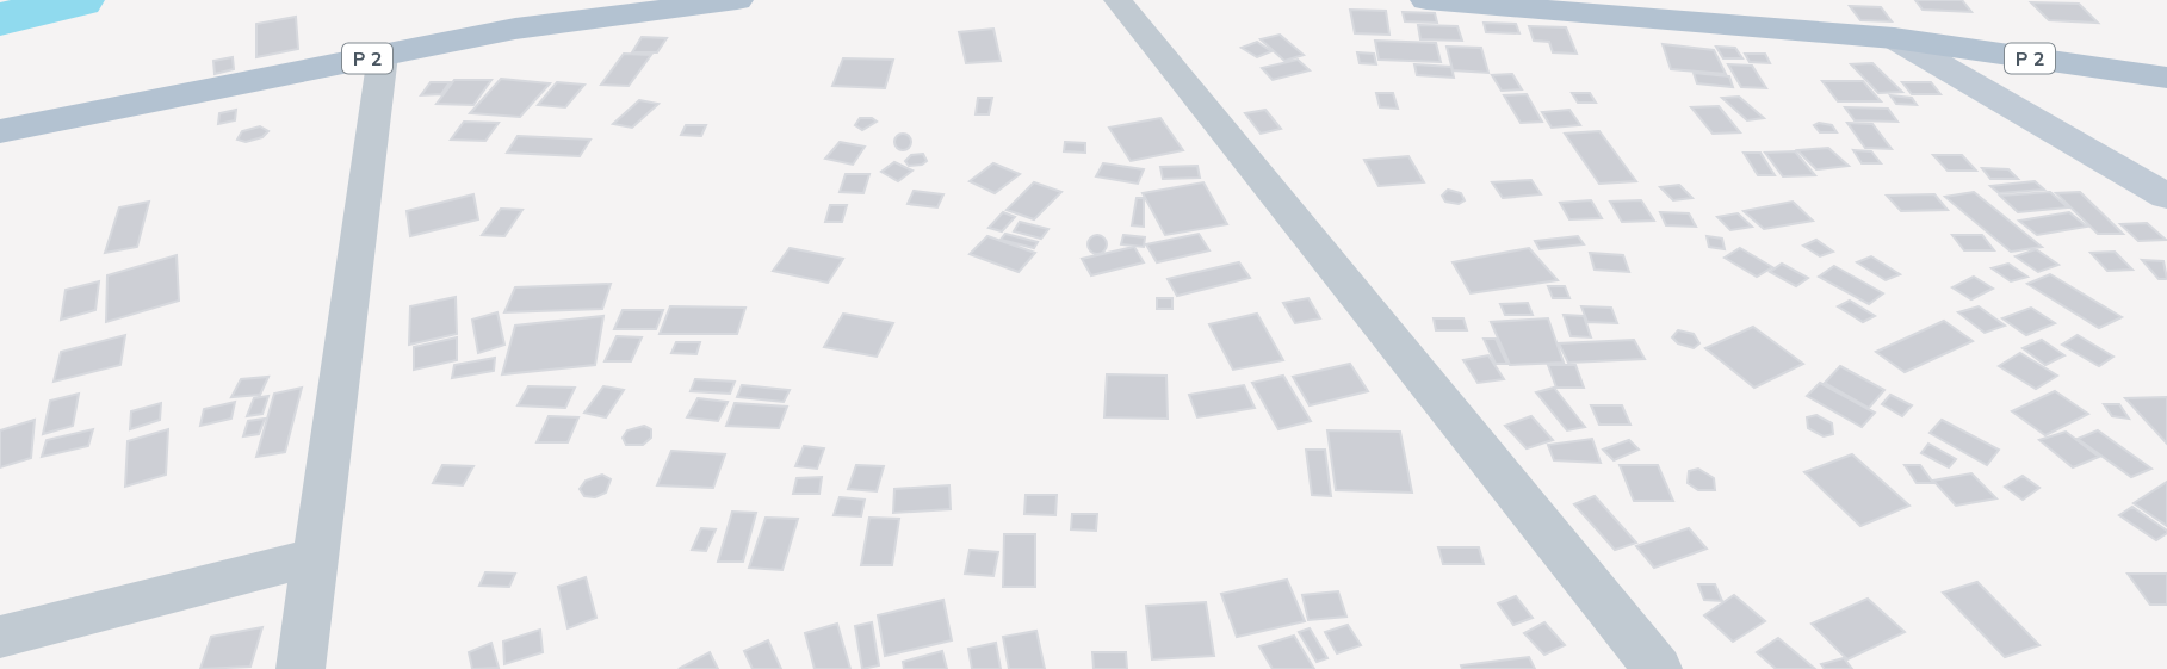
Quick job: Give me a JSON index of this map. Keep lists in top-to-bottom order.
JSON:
{
  "streets": {
    "main road": ["P 2"]
  }
}
